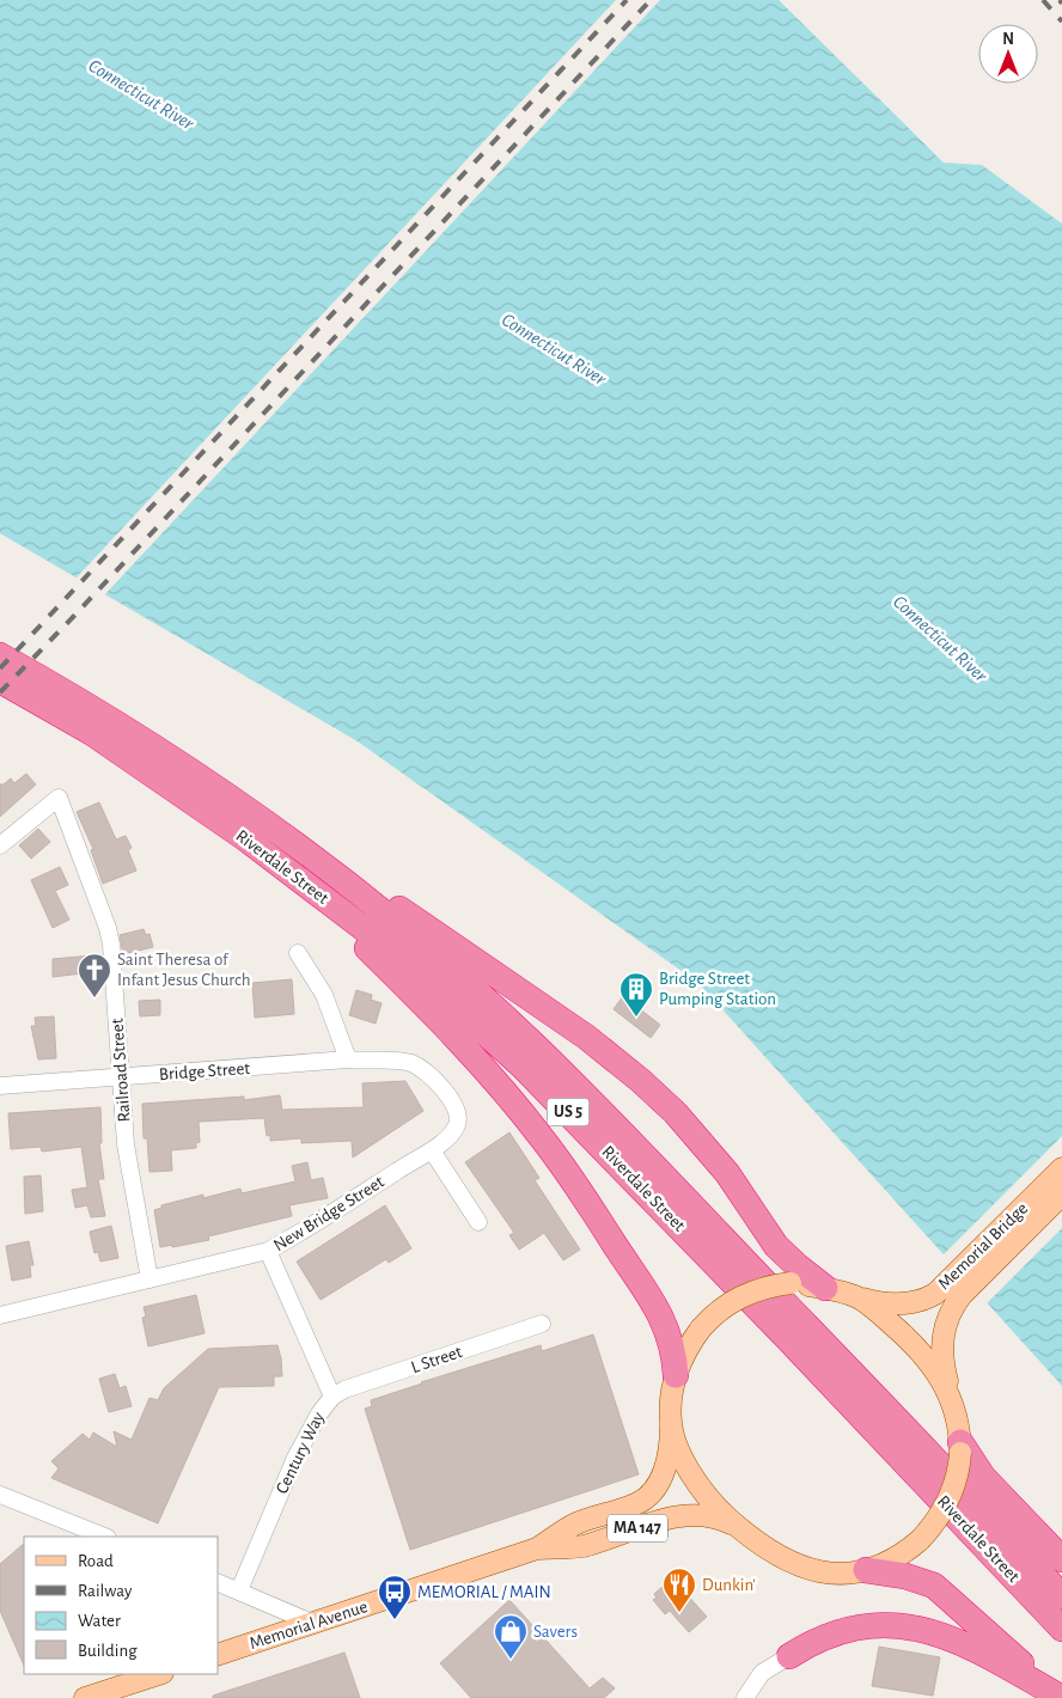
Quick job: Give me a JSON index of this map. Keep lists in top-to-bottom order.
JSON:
{
  "streets": {
    "highway": ["Riverdale Street", "US 5"],
    "main road": ["Memorial Bridge", "MA 147", "Memorial Avenue"],
    "street": [
      "Railroad Street",
      "Bridge Street",
      "New Bridge Street",
      "L Street",
      "Century Way"
    ]
  },
  "crossings": [
    ["Railroad Street", "Bridge Street"],
    ["Railroad Street", "New Bridge Street"],
    ["Bridge Street", "New Bridge Street"],
    ["New Bridge Street", "Century Way"],
    ["Memorial Bridge", "Memorial Avenue"],
    ["L Street", "Century Way"]
  ],
  "water": ["Connecticut River"],
  "places": {
    "church": ["Saint Theresa of Infant Jesus Church"],
    "building": ["Bridge Street Pumping Station"],
    "restaurant": ["Dunkin'"],
    "bus stop": ["MEMORIAL / MAIN"],
    "shop": ["Savers"]
  },
  "legend": [
    "Road",
    "Railway",
    "Water",
    "Building"
  ],
  "north": "top"
}
